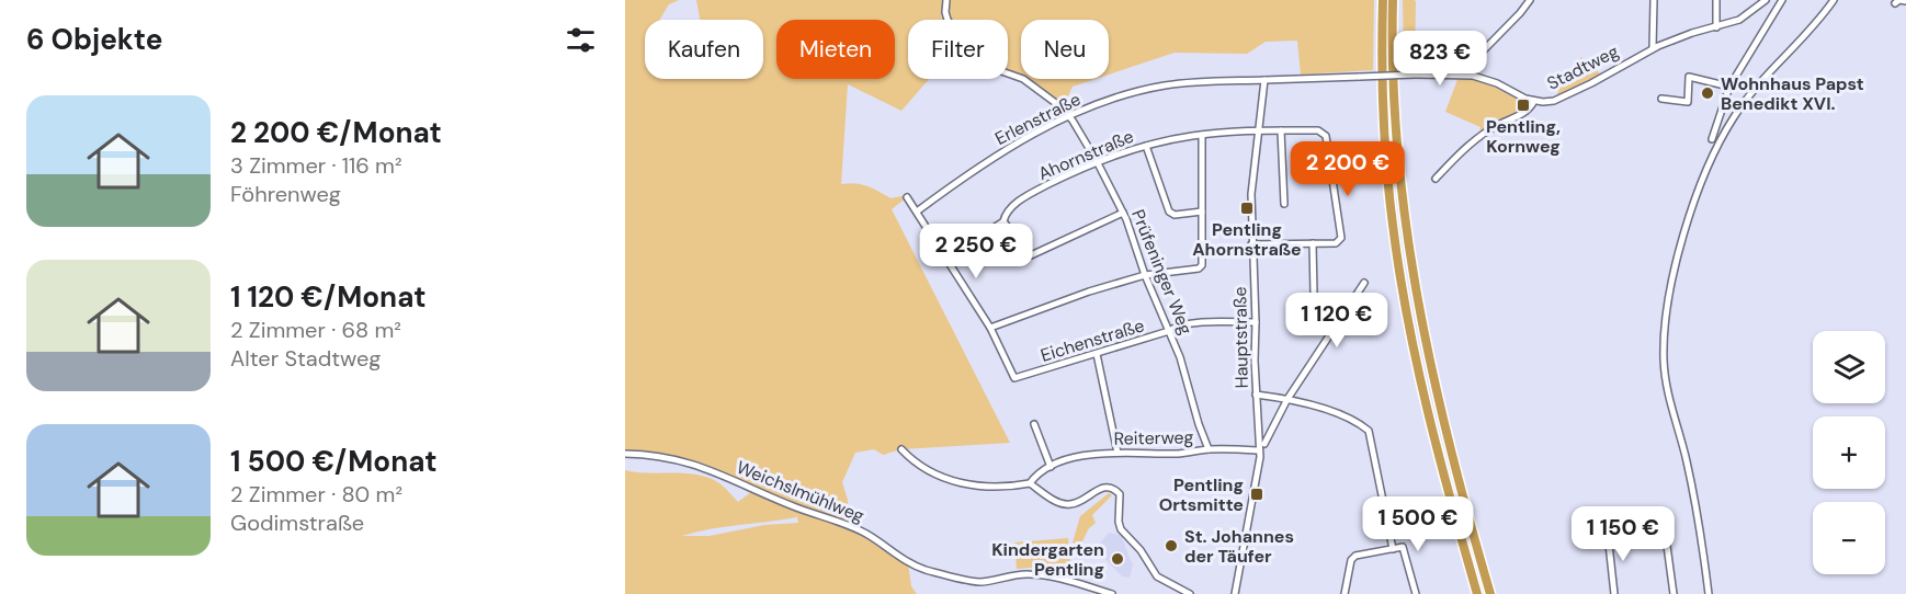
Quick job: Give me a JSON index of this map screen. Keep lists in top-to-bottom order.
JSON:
{
  "streets": {
    "street": [
      "Stadtweg",
      "Erlenstraße",
      "Ahornstraße",
      "Prüfeninger Weg",
      "Hauptstraße",
      "Eichenstraße",
      "Reiterweg",
      "Weichslmühlweg"
    ]
  },
  "crossings": [
    ["Stadtweg", "Erlenstraße"],
    ["Stadtweg", "Hauptstraße"],
    ["Erlenstraße", "Prüfeninger Weg"],
    ["Erlenstraße", "Hauptstraße"],
    ["Ahornstraße", "Prüfeninger Weg"],
    ["Ahornstraße", "Hauptstraße"],
    ["Prüfeninger Weg", "Eichenstraße"],
    ["Prüfeninger Weg", "Reiterweg"],
    ["Hauptstraße", "Eichenstraße"],
    ["Hauptstraße", "Reiterweg"]
  ],
  "places": {
    "other": ["Wohnhaus Papst Benedikt XVI.", "St. Johannes der Täufer", "Kindergarten Pentling"],
    "transit": ["Pentling, Kornweg", "Pentling Ahornstraße", "Pentling Ortsmitte"]
  },
  "page": {
    "heading": "6 Objekte",
    "chip": [
      "Kaufen",
      "Mieten",
      "Filter",
      "Neu"
    ],
    "price": [
      "823 €",
      "2 200 €",
      "2 250 €",
      "1 120 €",
      "1 500 €",
      "1 150 €"
    ],
    "list": [
      {
        "name": "2 200 €/Monat",
        "note": "3 Zimmer · 116 m² · Föhrenweg"
      },
      {
        "name": "1 120 €/Monat",
        "note": "2 Zimmer · 68 m² · Alter Stadtweg"
      },
      {
        "name": "1 500 €/Monat",
        "note": "2 Zimmer · 80 m² · Godimstraße"
      }
    ],
    "map_buttons": ["+", "−"]
  }
}
